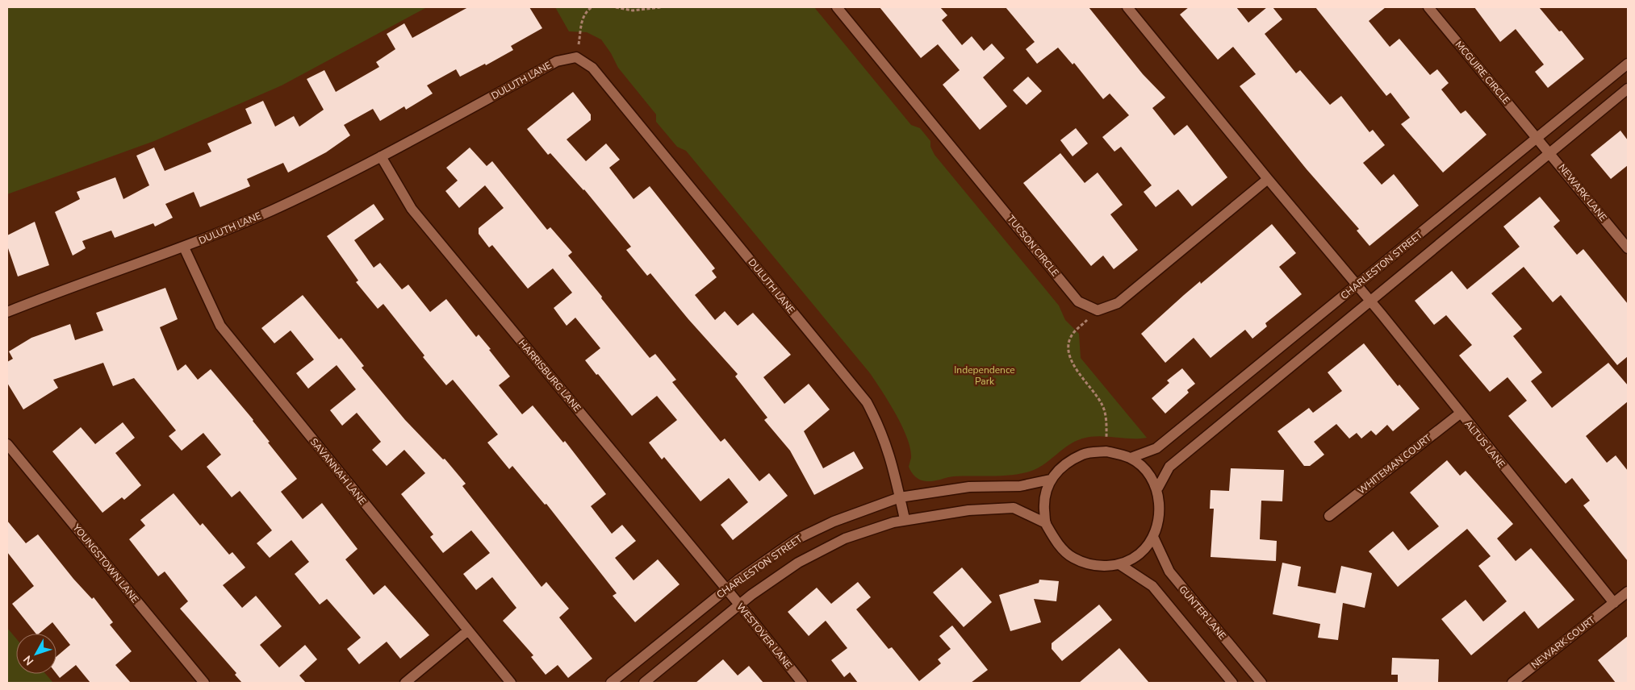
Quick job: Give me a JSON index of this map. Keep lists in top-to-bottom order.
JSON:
{
  "streets": {
    "street": [
      "MCGUIRE CIRCLE",
      "DULUTH LANE",
      "NEWARK LANE",
      "TUCSON CIRCLE",
      "CHARLESTON STREET",
      "HARRISBURG LANE",
      "ALTUS LANE",
      "WHITEMAN COURT",
      "SAVANNAH LANE",
      "YOUNGSTOWN LANE",
      "GUNTER LANE",
      "WESTOVER LANE",
      "NEWARK COURT"
    ]
  },
  "crossings": [
    ["MCGUIRE CIRCLE", "NEWARK LANE"],
    ["MCGUIRE CIRCLE", "CHARLESTON STREET"],
    ["DULUTH LANE", "CHARLESTON STREET"],
    ["DULUTH LANE", "HARRISBURG LANE"],
    ["DULUTH LANE", "SAVANNAH LANE"],
    ["NEWARK LANE", "CHARLESTON STREET"],
    ["CHARLESTON STREET", "HARRISBURG LANE"],
    ["CHARLESTON STREET", "ALTUS LANE"],
    ["CHARLESTON STREET", "GUNTER LANE"],
    ["CHARLESTON STREET", "WESTOVER LANE"],
    ["HARRISBURG LANE", "WESTOVER LANE"],
    ["ALTUS LANE", "WHITEMAN COURT"],
    ["ALTUS LANE", "NEWARK COURT"]
  ],
  "parks": ["Independence Park"],
  "north": "bottom left"
}
